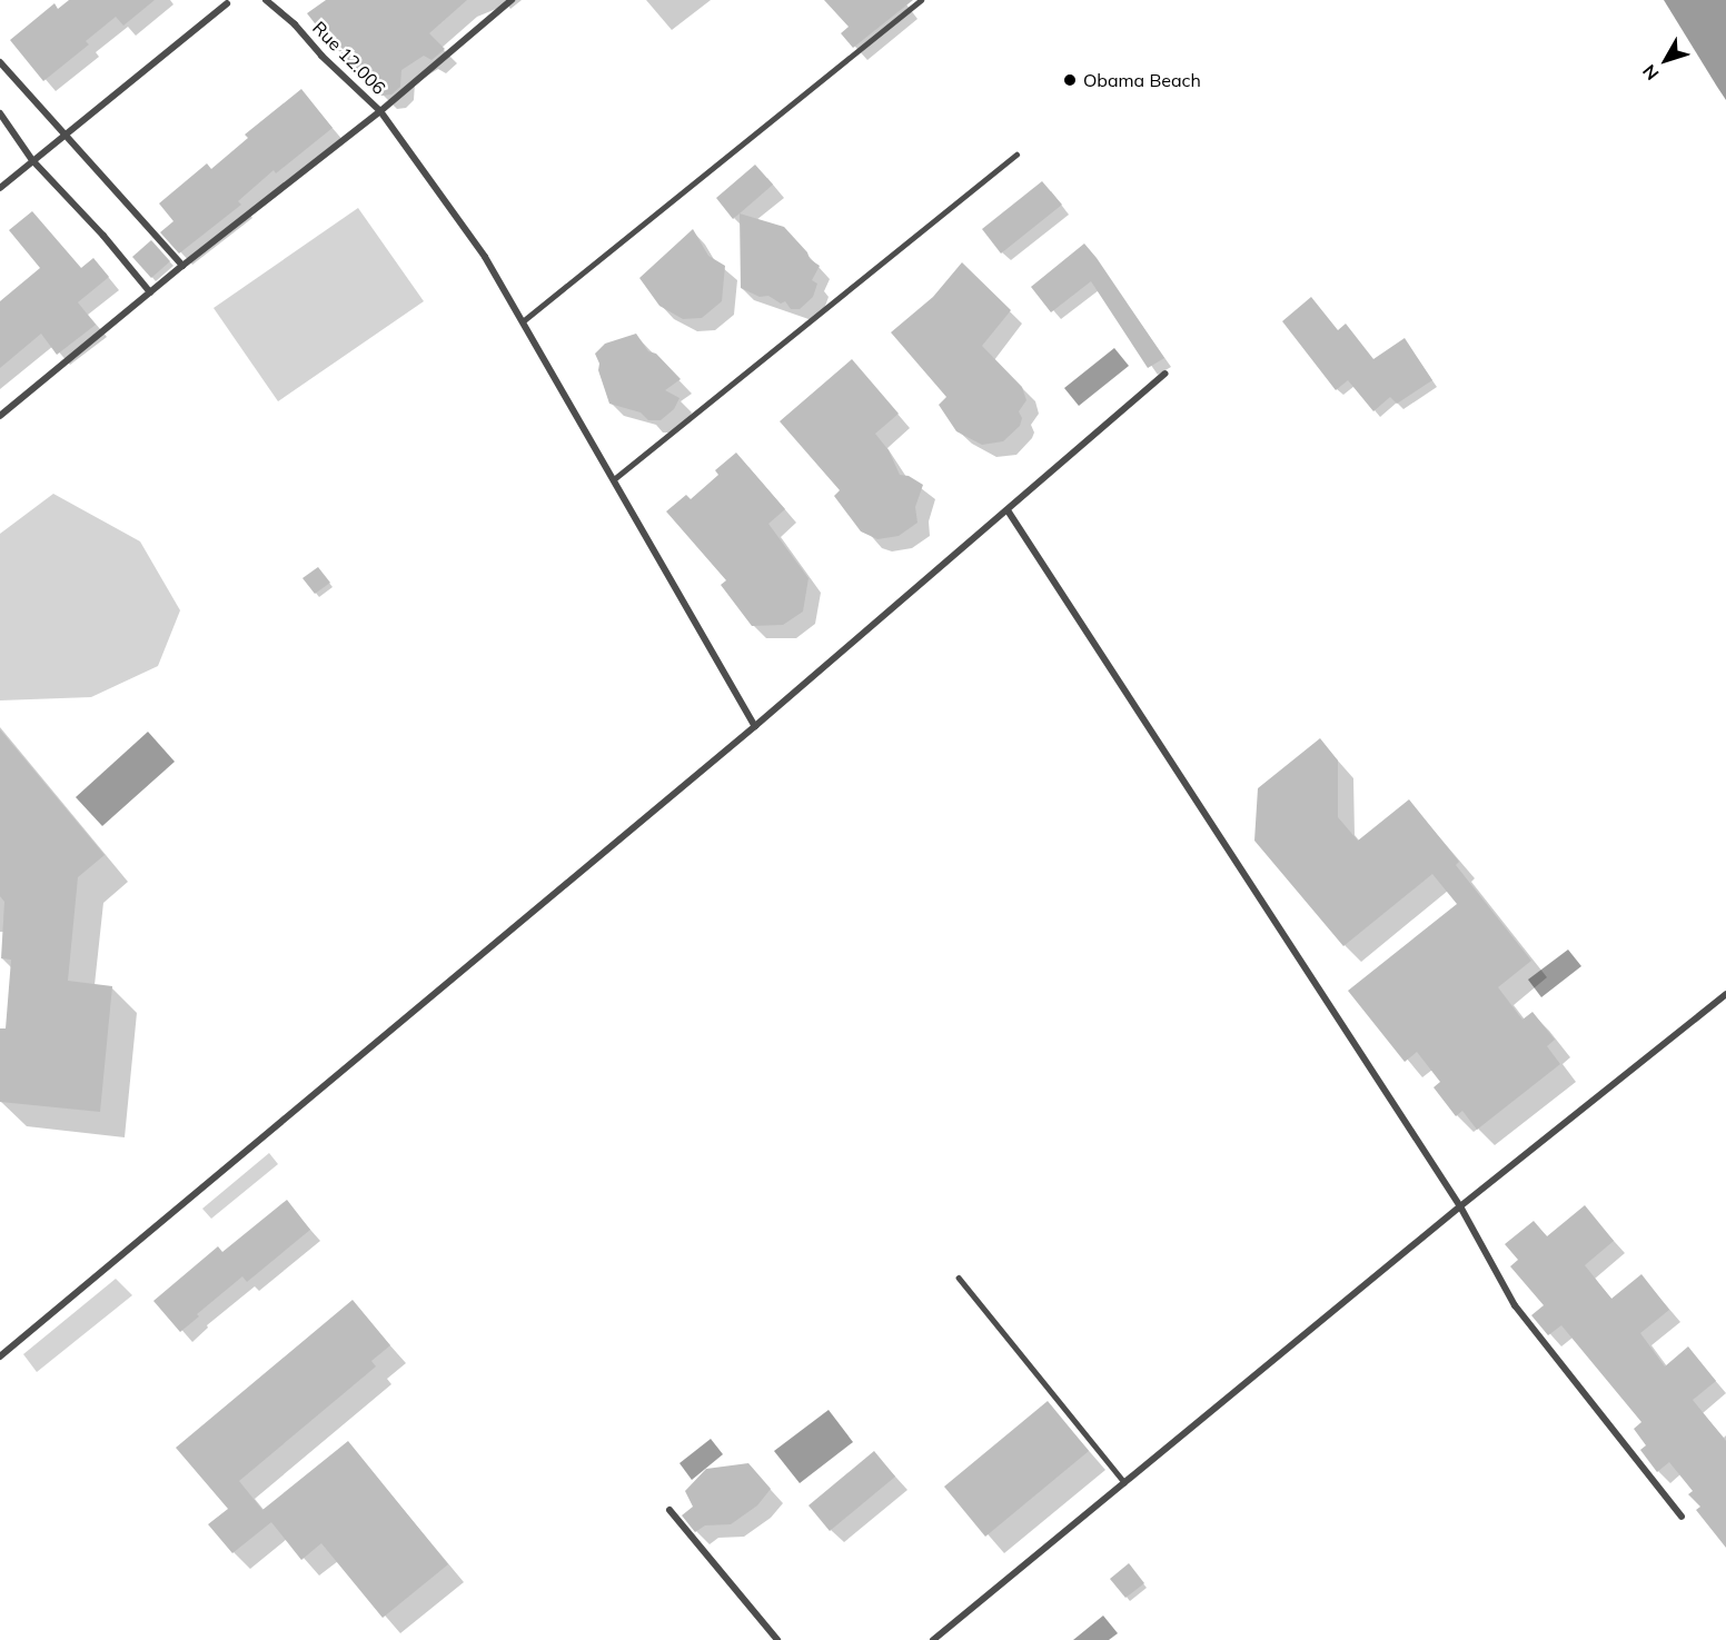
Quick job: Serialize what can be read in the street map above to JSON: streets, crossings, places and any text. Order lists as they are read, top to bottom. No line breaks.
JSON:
{"streets":{"street":["Rue 12.006"]},"places":["Obama Beach"],"north":"bottom left"}
